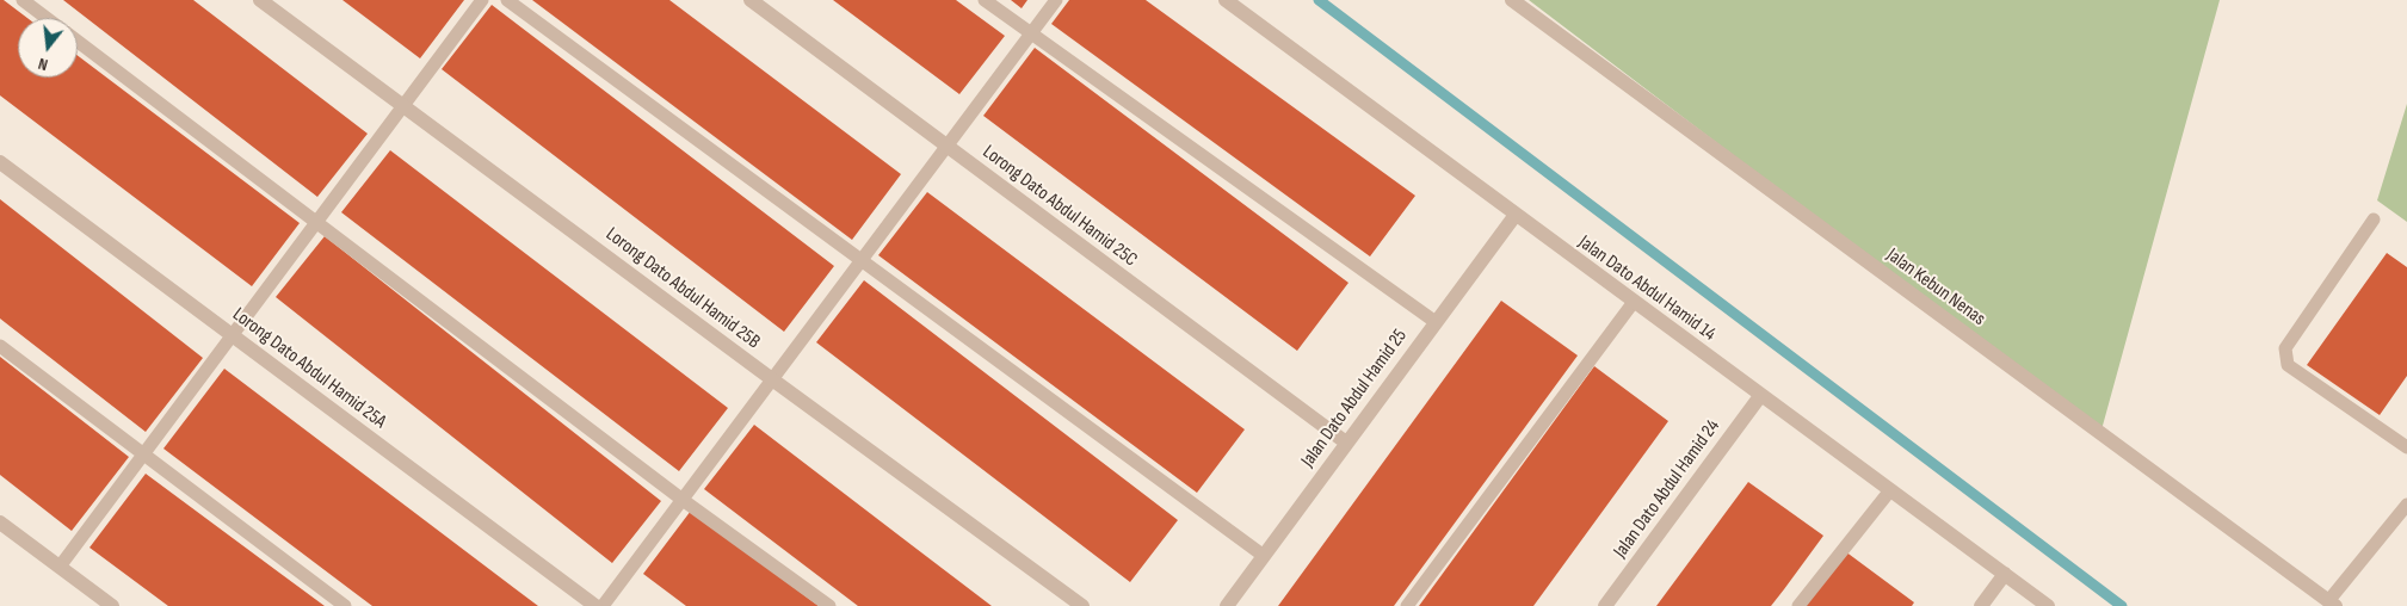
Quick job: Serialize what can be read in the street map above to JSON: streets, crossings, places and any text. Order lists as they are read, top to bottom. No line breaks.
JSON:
{"streets":{"street":["Lorong Dato Abdul Hamid 25C","Jalan Kebun Nenas","Lorong Dato Abdul Hamid 25B","Jalan Dato Abdul Hamid 14","Lorong Dato Abdul Hamid 25A","Jalan Dato Abdul Hamid 25","Jalan Dato Abdul Hamid 24"]},"crossings":[["Lorong Dato Abdul Hamid 25C","Jalan Dato Abdul Hamid 25"],["Jalan Dato Abdul Hamid 14","Jalan Dato Abdul Hamid 25"],["Jalan Dato Abdul Hamid 14","Jalan Dato Abdul Hamid 24"]],"north":"bottom"}
